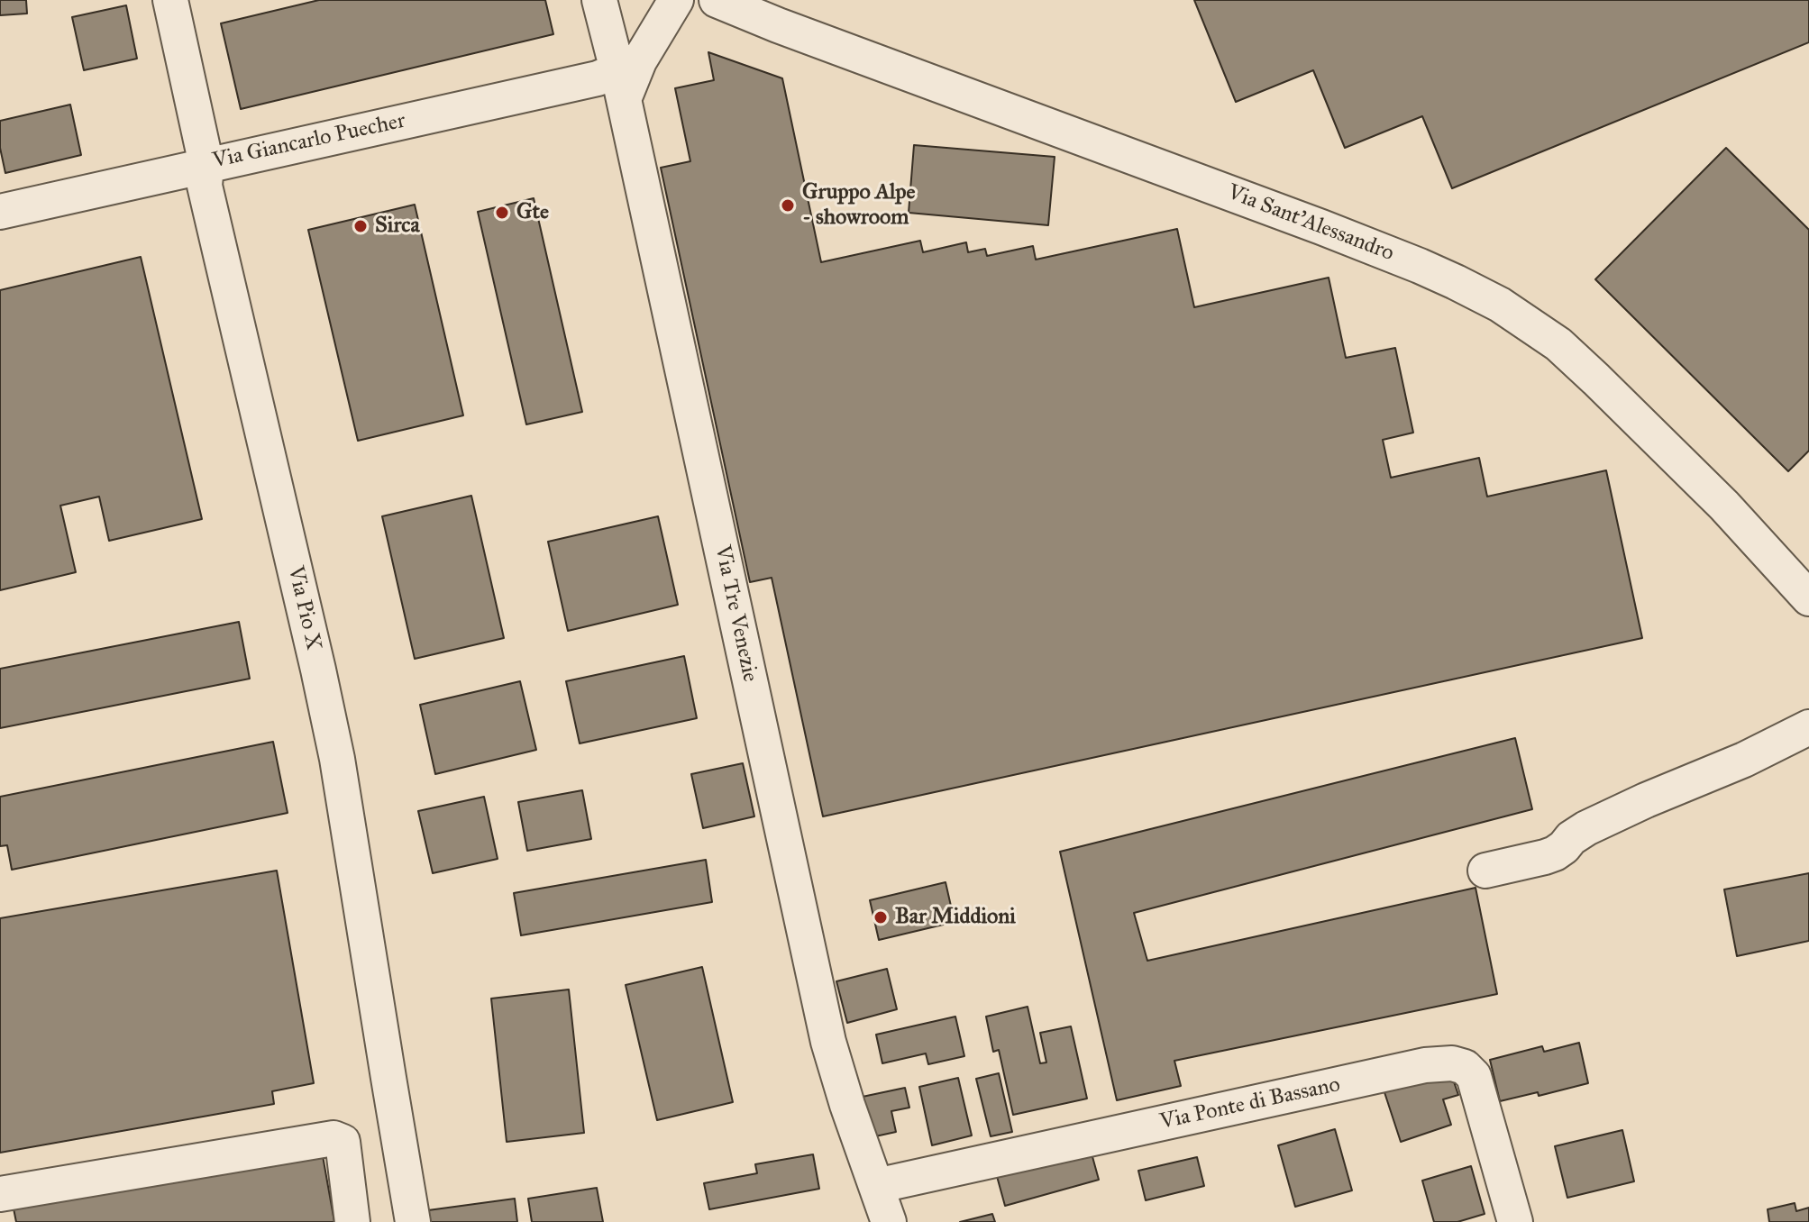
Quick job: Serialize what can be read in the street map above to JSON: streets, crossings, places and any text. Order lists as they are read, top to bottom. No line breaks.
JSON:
{"streets":{"street":["Via Giancarlo Puecher","Via Sant'Alessandro","Via Pio X","Via Tre Venezie","Via Ponte di Bassano"]},"crossings":[["Via Giancarlo Puecher","Via Pio X"],["Via Giancarlo Puecher","Via Tre Venezie"],["Via Tre Venezie","Via Ponte di Bassano"]],"places":["Gruppo Alpe - showroom","Gte","Sirca","Bar Middioni"]}
